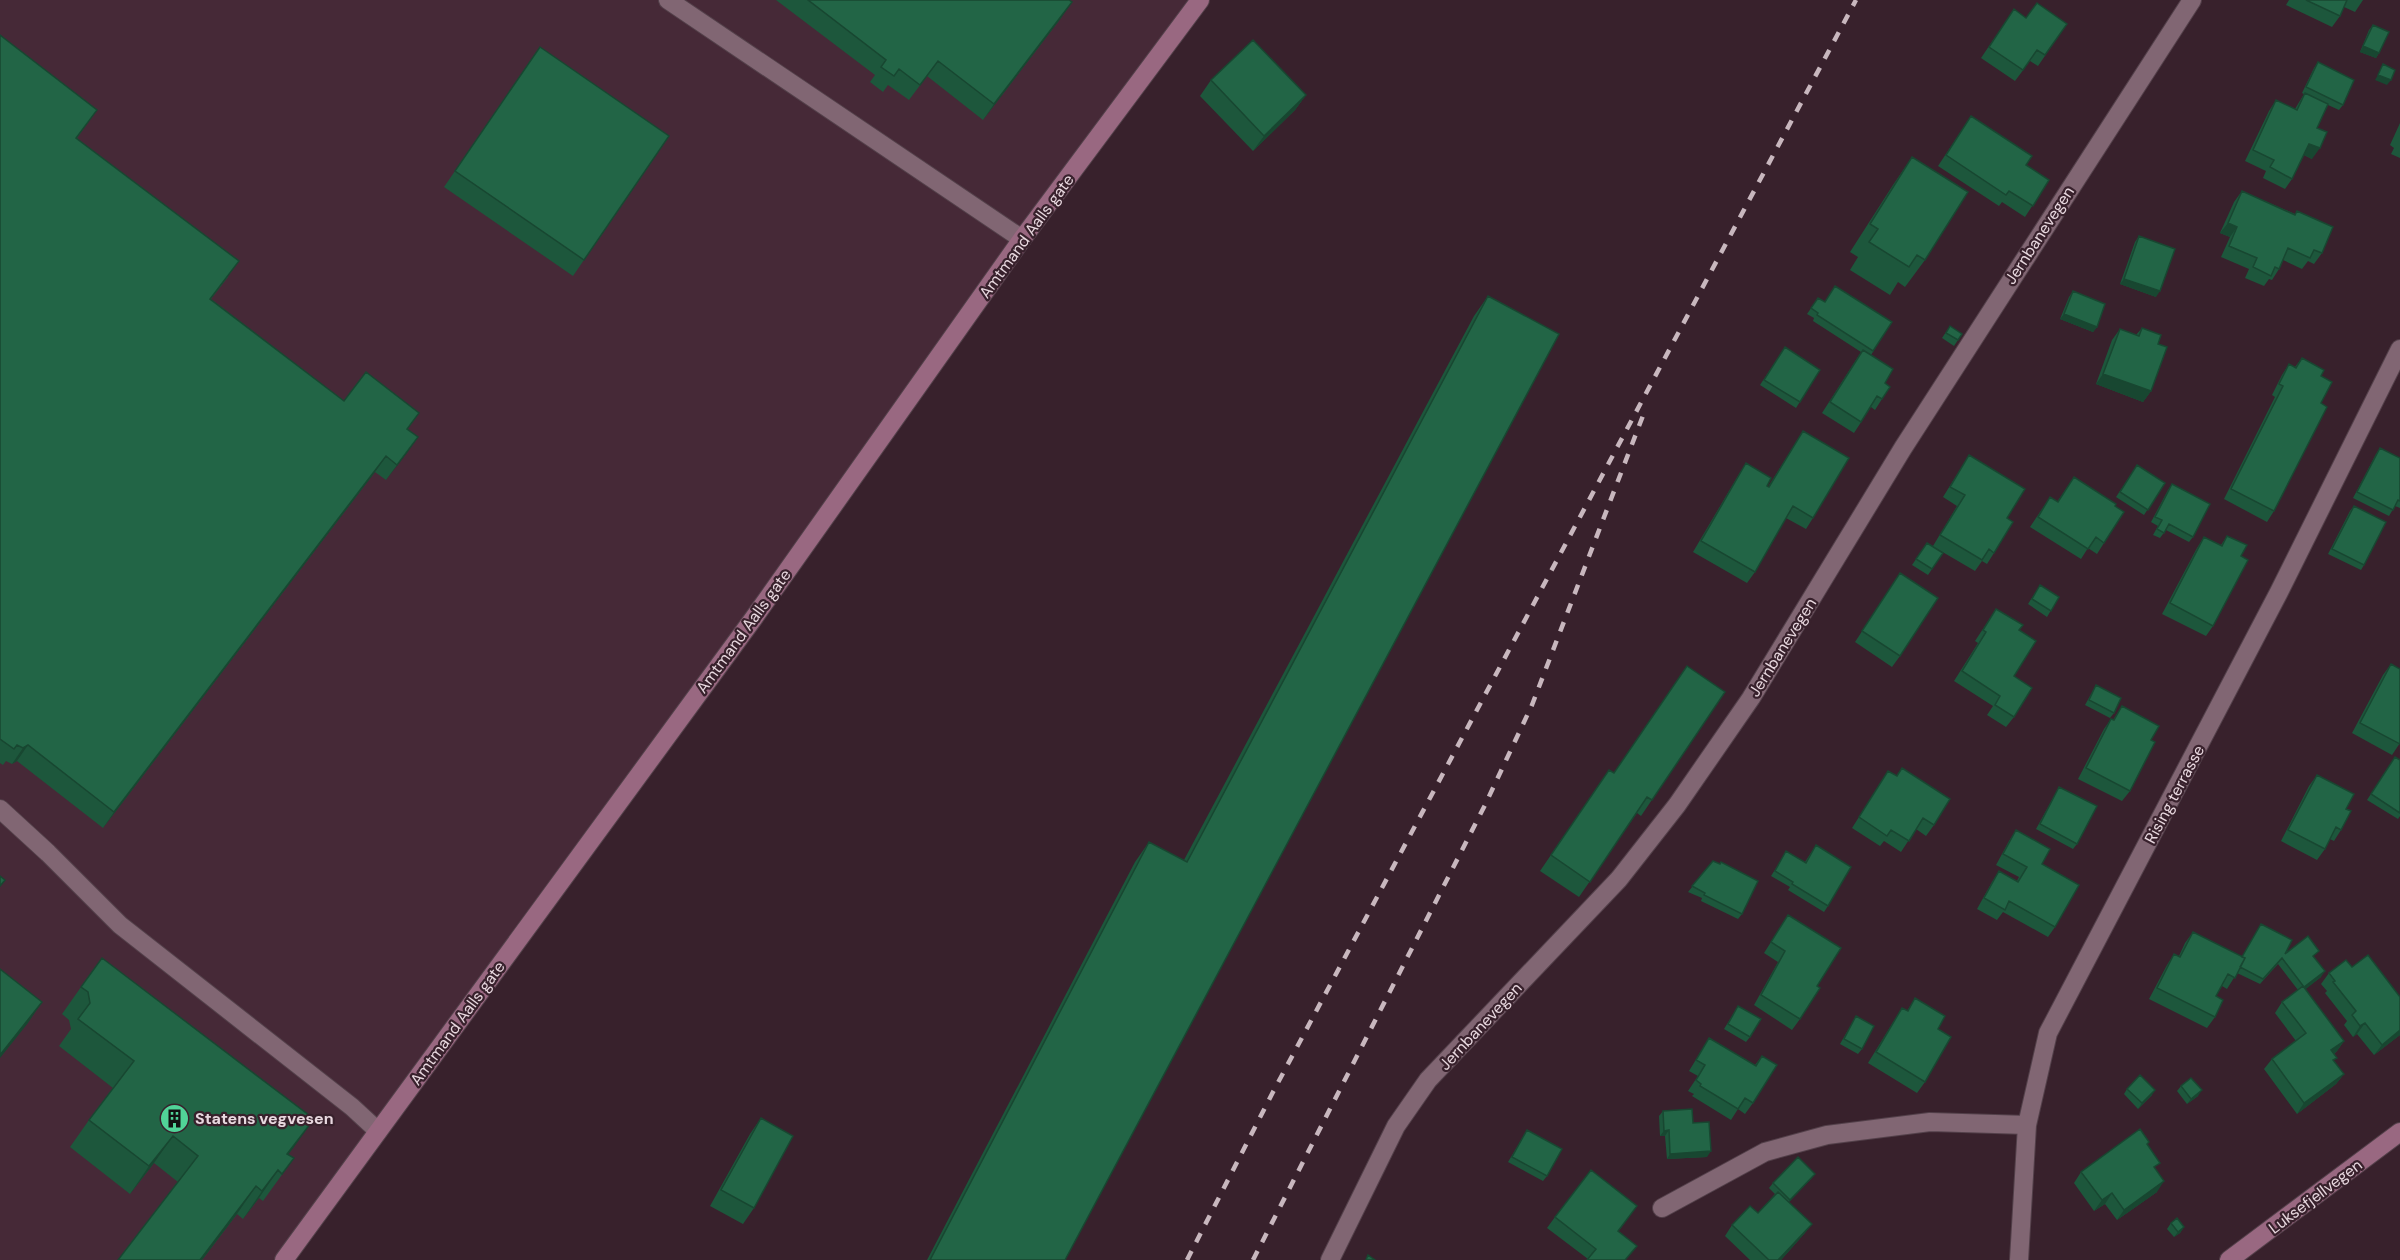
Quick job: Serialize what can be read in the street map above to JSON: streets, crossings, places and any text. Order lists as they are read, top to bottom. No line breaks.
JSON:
{"streets":{"main road":["Amtmand Aalls gate","Luksefjellvegen"],"street":["Jernbanevegen","Rising terrasse"]},"places":{"building":["Statens vegvesen"]}}
